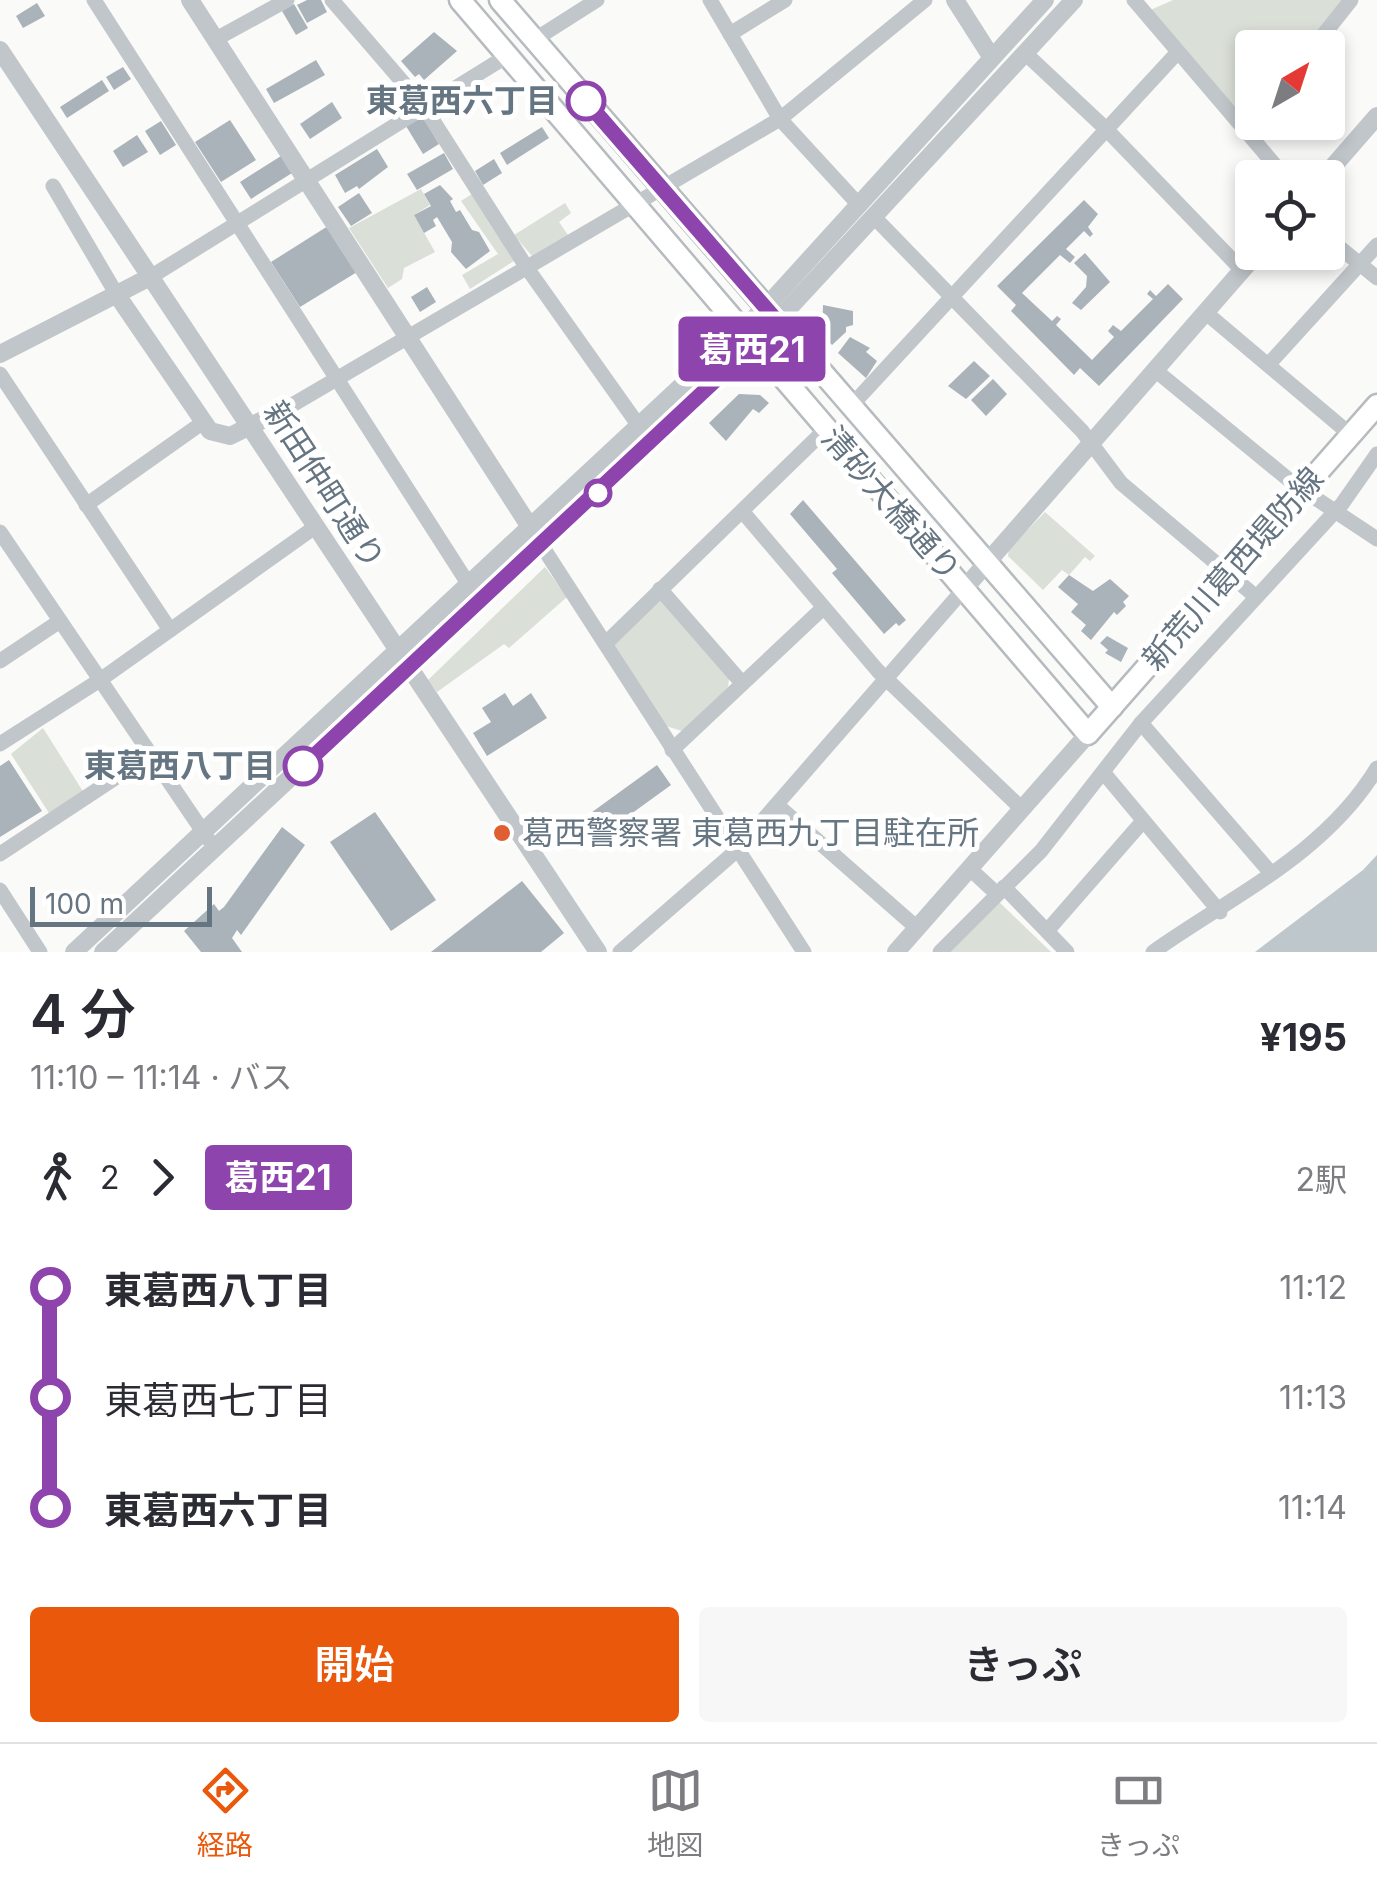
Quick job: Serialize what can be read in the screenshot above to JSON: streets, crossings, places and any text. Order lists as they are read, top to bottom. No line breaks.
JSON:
{"streets":{"main road":["清砂大橋通り","新荒川葛西堤防線"],"street":["新田仲町通り"]},"crossings":[["清砂大橋通り","新荒川葛西堤防線"]],"places":["東葛西六丁目","東葛西八丁目","葛西警察署 東葛西九丁目駐在所"],"lines":["bus line 葛西21"],"scale_bar":"100 m","north":"top right","page":{"on_map":"葛西21","scale":"100 m","heading":["4 分","11:10 – 11:14 · バス","¥195"],"legs":["2","葛西21","2駅"],"list":[{"name":"東葛西八丁目","value":"11:12"},{"name":"東葛西七丁目","value":"11:13"},{"name":"東葛西六丁目","value":"11:14"}],"buttons":["開始","きっぷ"],"tabs":["経路","地図","きっぷ"]}}
